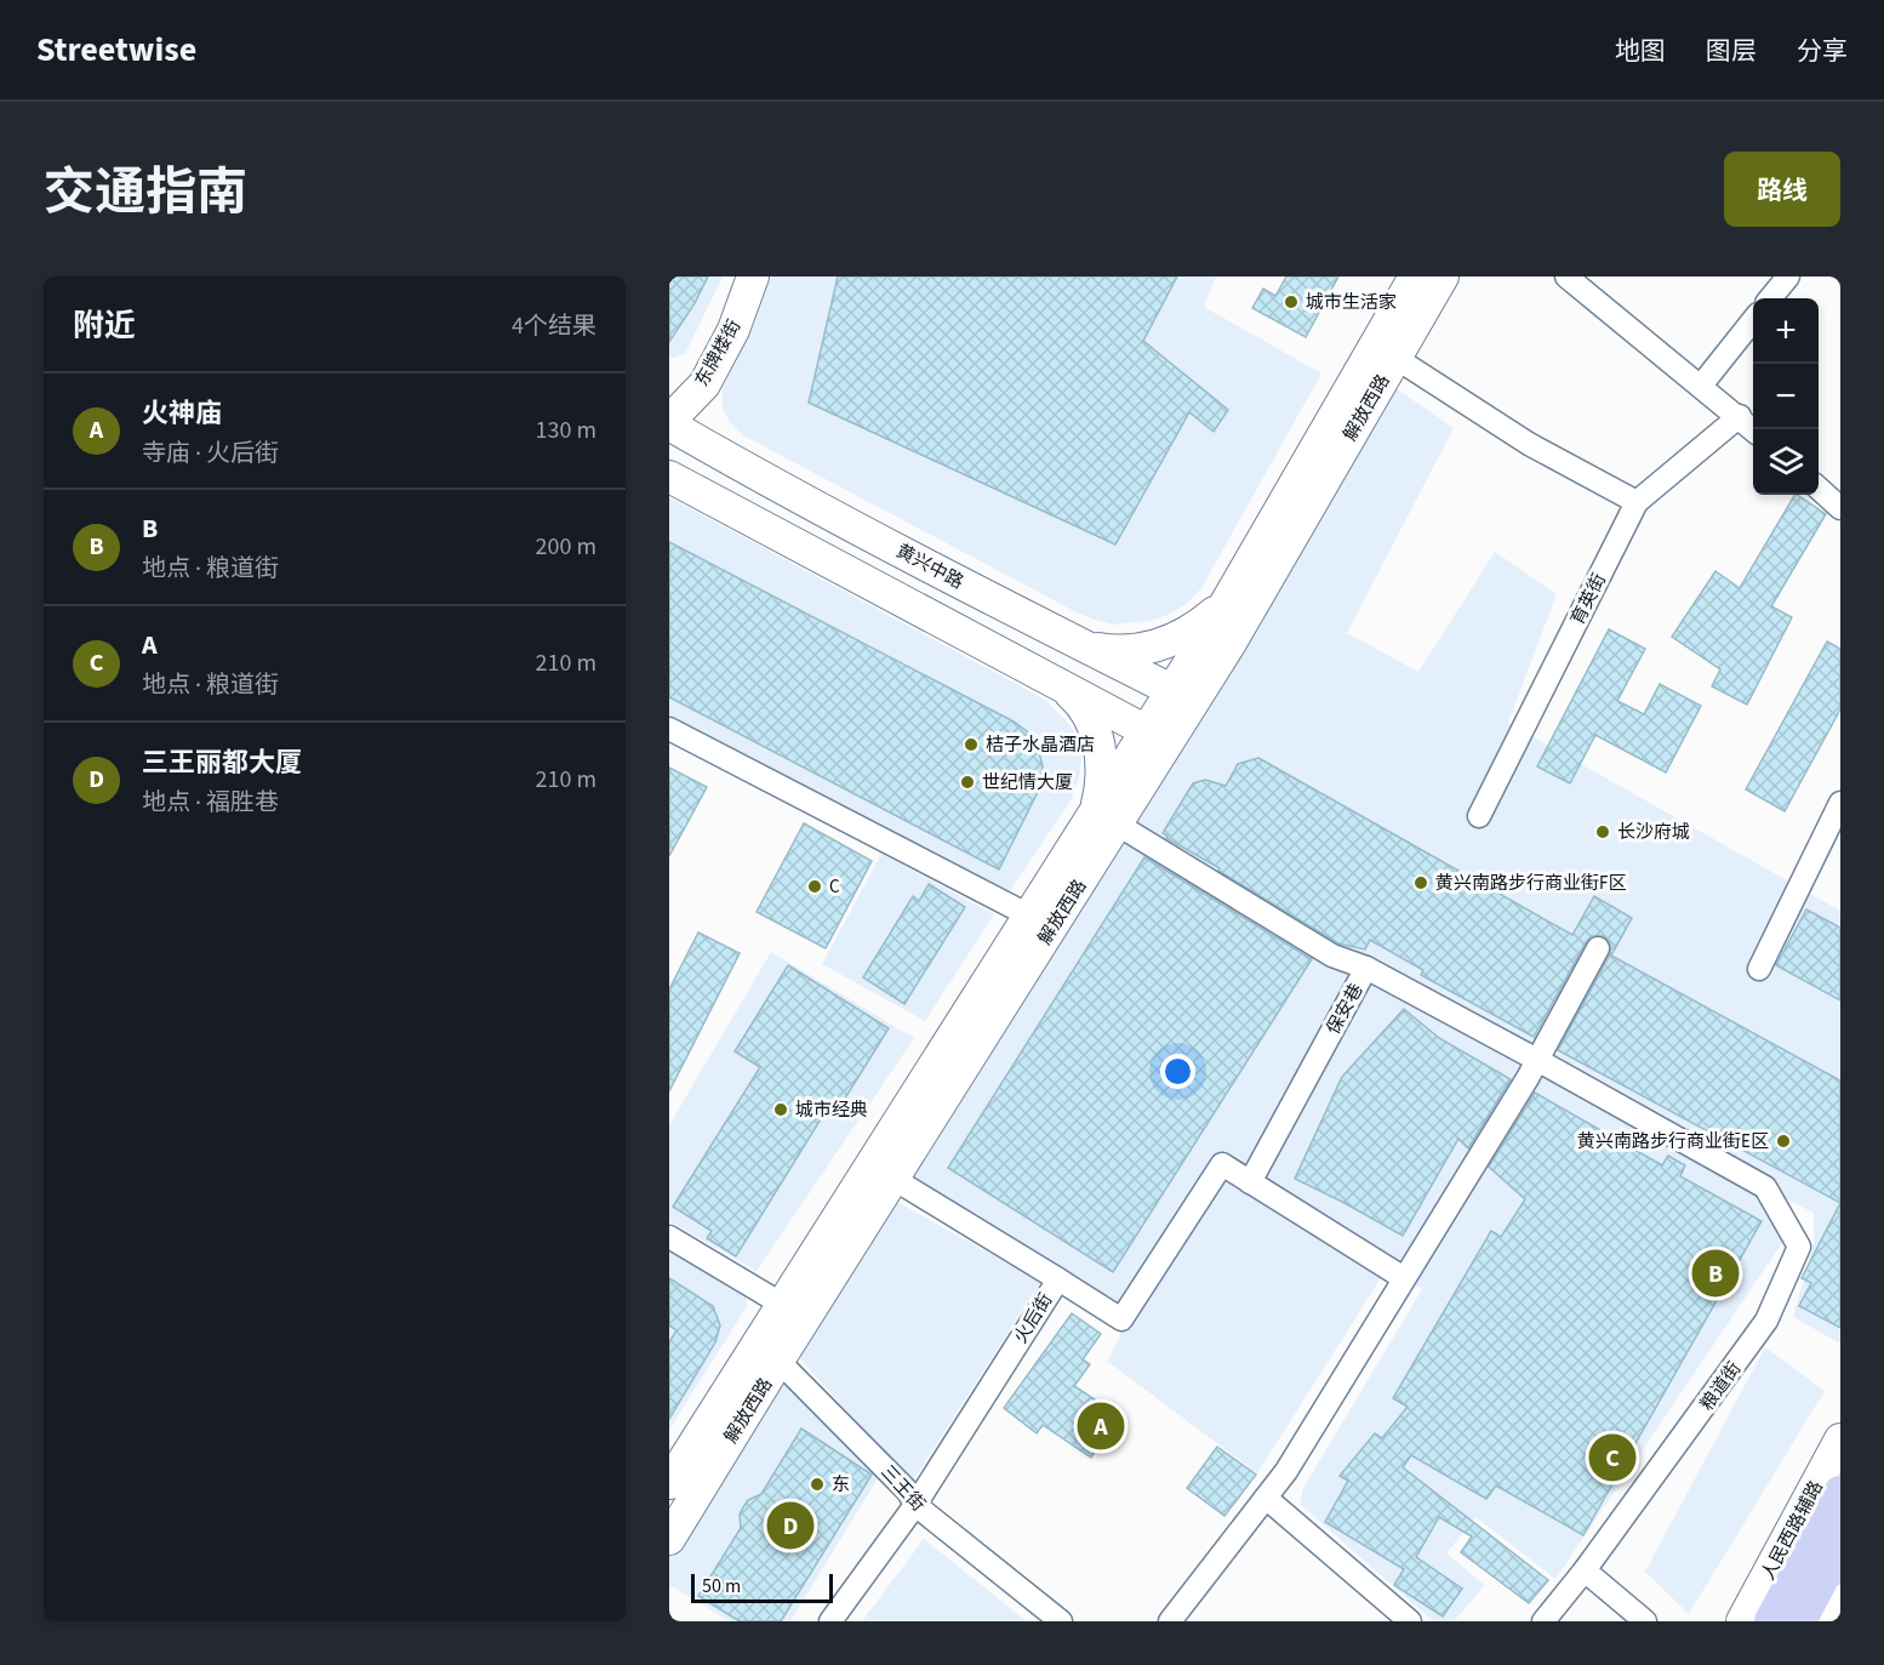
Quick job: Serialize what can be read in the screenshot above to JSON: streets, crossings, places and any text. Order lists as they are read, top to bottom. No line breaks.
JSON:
{"streets":{"main road":["东牌楼街","解放西路","黄兴中路","人民西路辅路"],"street":["育英街","保安巷","火后街","粮道街","三王街"]},"crossings":[["东牌楼街","黄兴中路"],["解放西路","黄兴中路"],["解放西路","三王街"],["保安巷","火后街"],["保安巷","粮道街"],["火后街","三王街"]],"places":["城市生活家","桔子水晶酒店","世纪情大厦","长沙府城","黄兴南路步行商业街F区","C","城市经典","黄兴南路步行商业街E区","东"],"scale_bar":"50 m","page":{"header":"Streetwise","nav":["地图","图层","分享"],"title":"交通指南","buttons":"路线","heading":["附近","4个结果"],"map_buttons":["+","−"],"list":[{"mark":"A","name":"火神庙","note":"寺庙 · 火后街","value":"130 m"},{"mark":"B","name":"B","note":"地点 · 粮道街","value":"200 m"},{"mark":"C","name":"A","note":"地点 · 粮道街","value":"210 m"},{"mark":"D","name":"三王丽都大厦","note":"地点 · 福胜巷","value":"210 m"}],"pins":["B","A","C","D"],"scale":"50 m"}}
